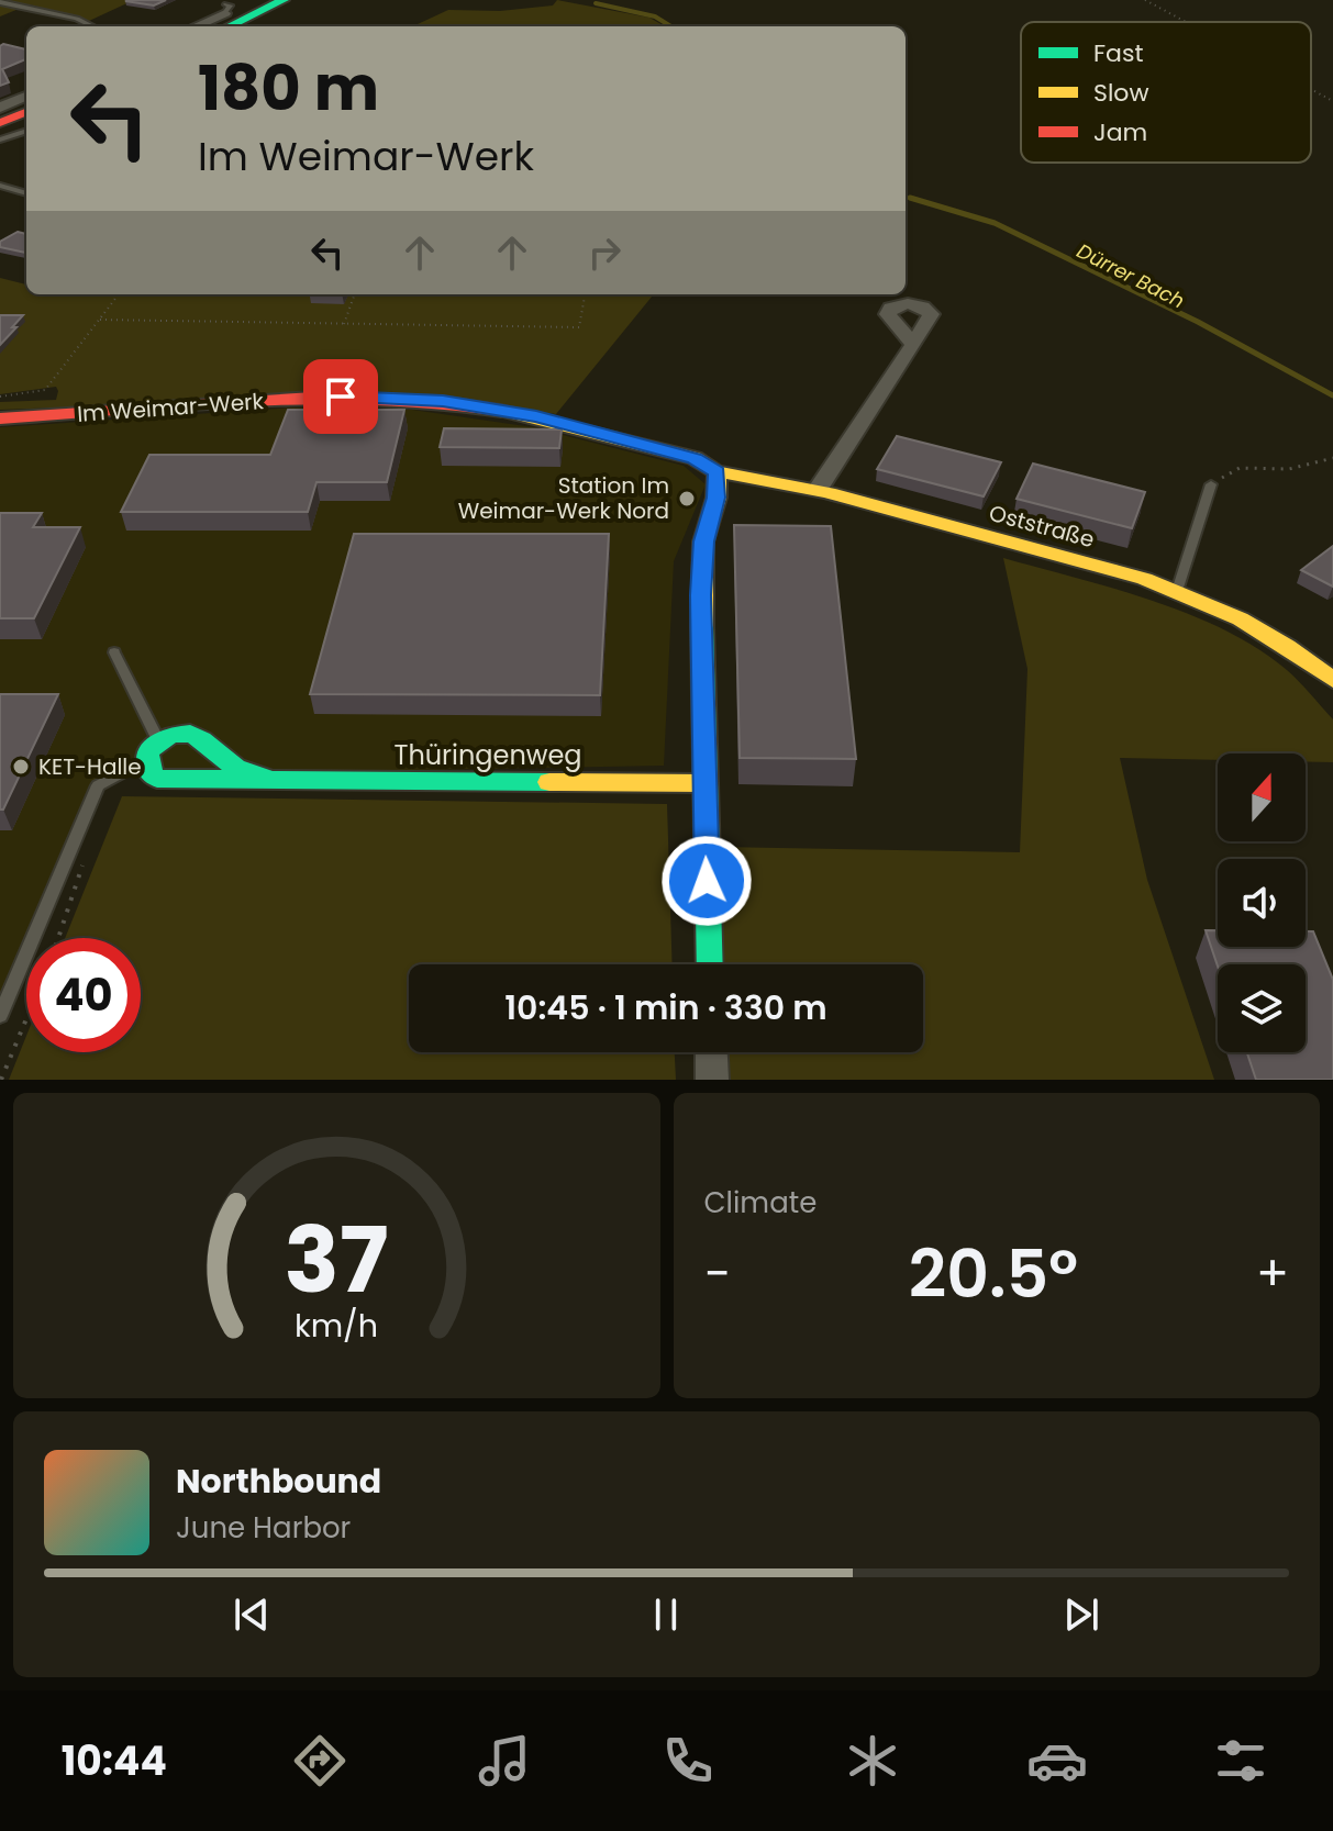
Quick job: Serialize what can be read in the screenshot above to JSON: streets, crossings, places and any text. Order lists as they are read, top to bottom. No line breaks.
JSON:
{"streets":{"street":["Im Weimar-Werk","Oststraße","Thüringenweg"]},"crossings":[["Im Weimar-Werk","Oststraße"]],"water":["Dürrer Bach"],"places":["Station Im Weimar-Werk Nord","KET-Halle"],"legend":["Fast","Slow","Jam"],"north":"top","page":{"turn":["180 m","Im Weimar-Werk"],"limit":"40","trip":"10:45 · 1 min · 330 m","tile":"Climate","heat":["−","20.5°","+"],"song":["Northbound","June Harbor"],"tabs":"10:44","gauge":["37","km/h"]}}
